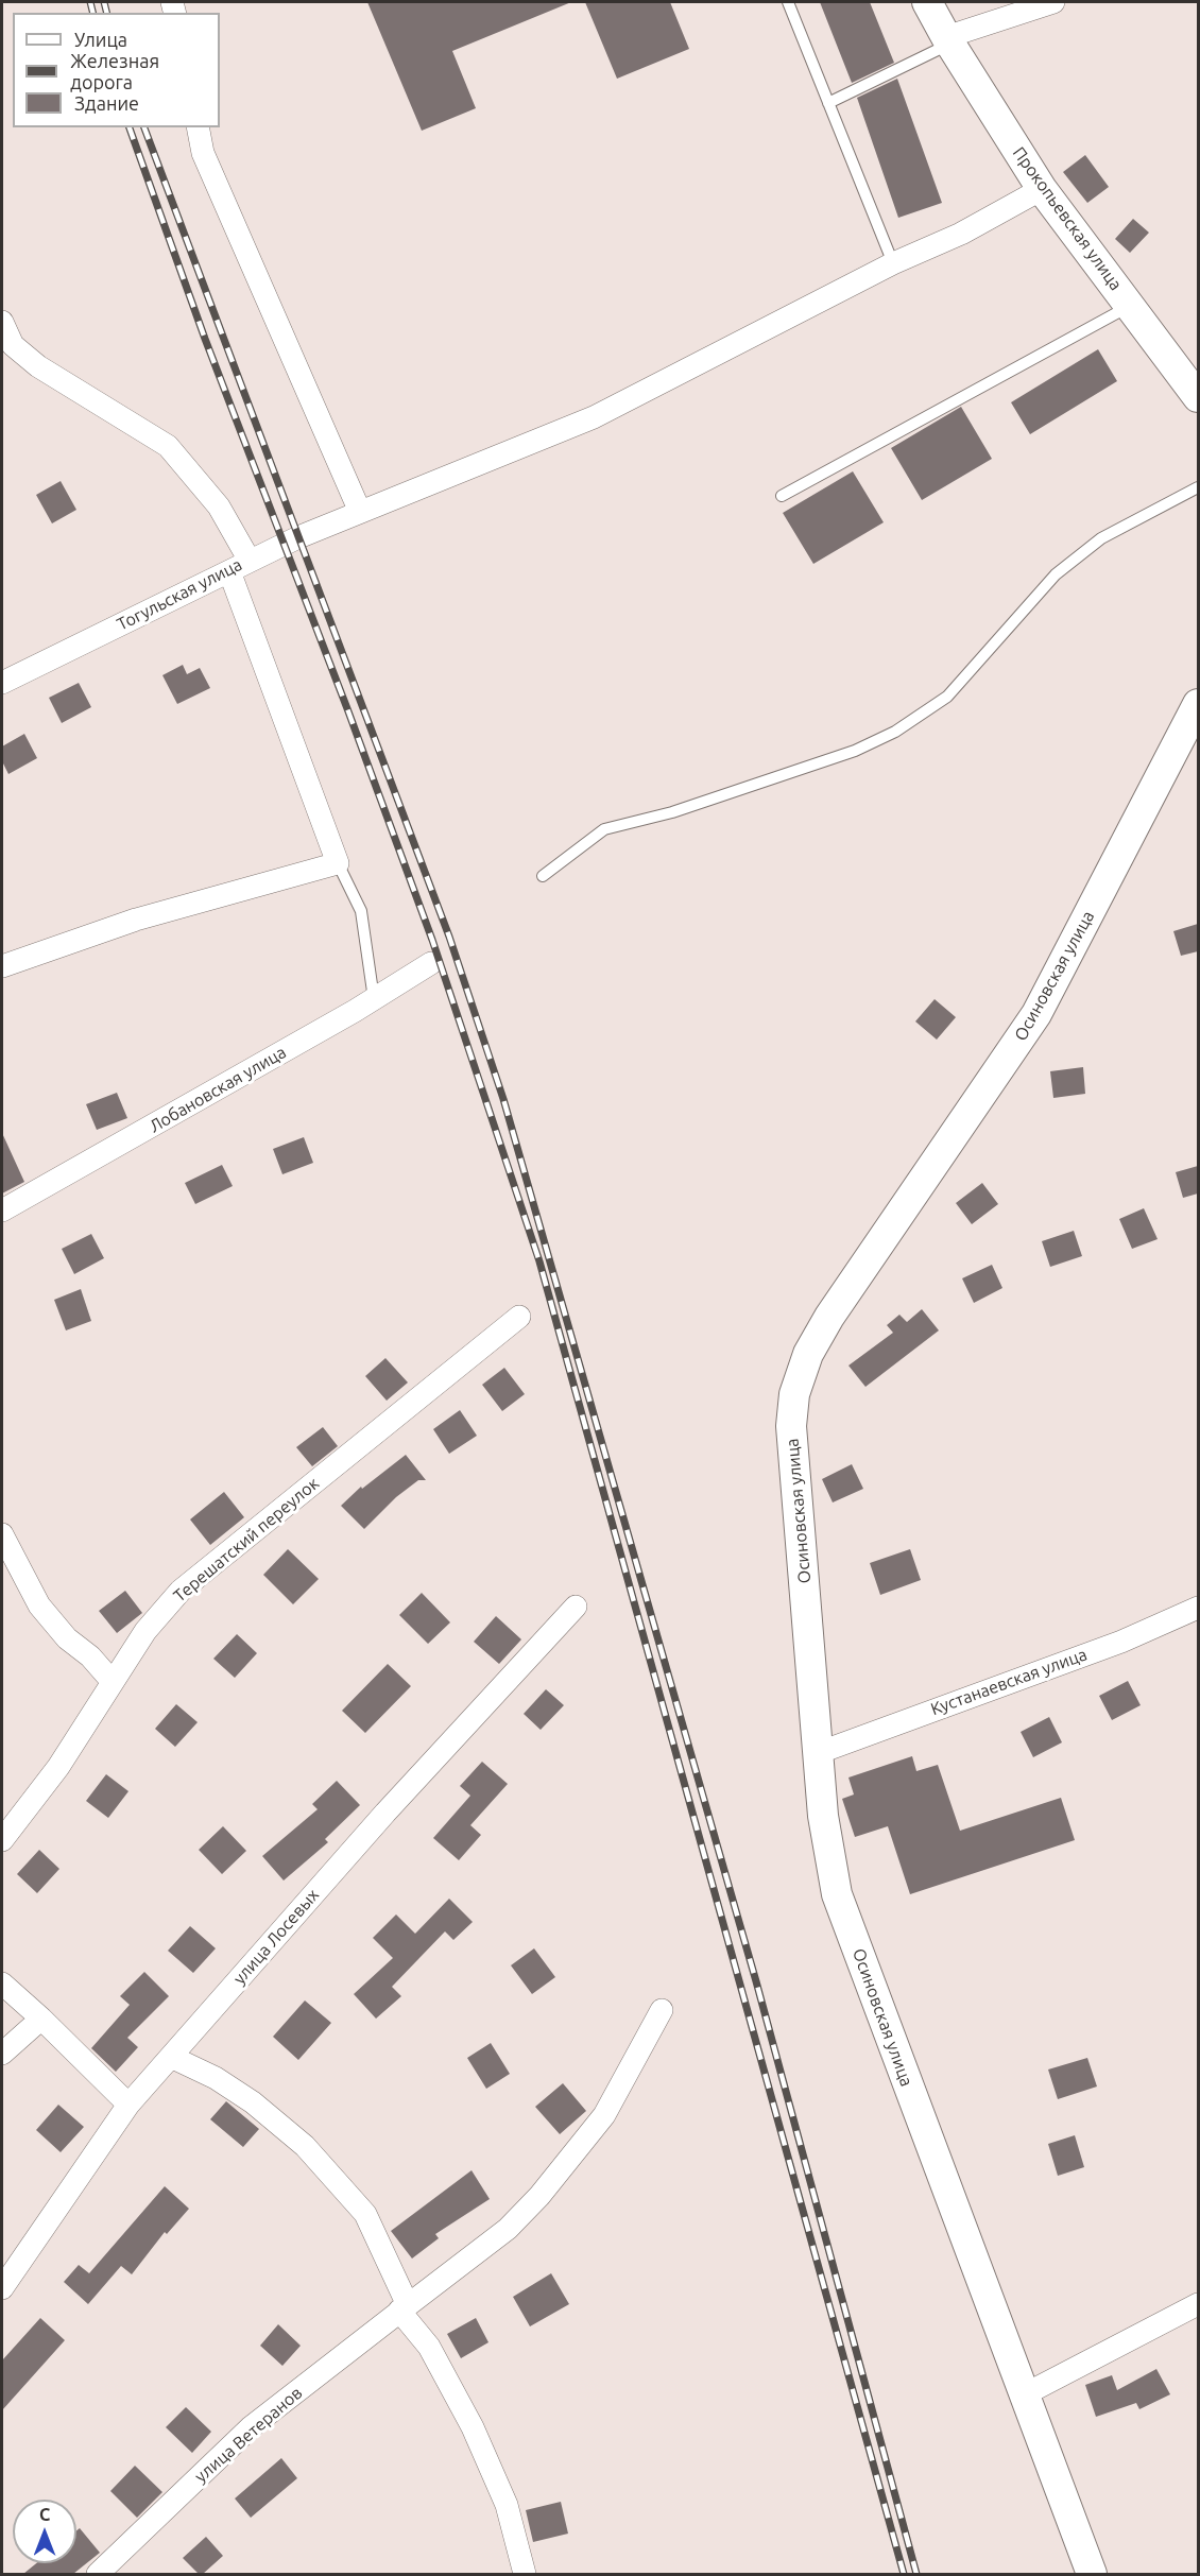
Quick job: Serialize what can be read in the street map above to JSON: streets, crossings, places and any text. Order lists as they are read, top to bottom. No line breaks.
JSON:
{"streets":{"main road":["Прокопьевская улица","Осиновская улица"],"street":["Тогульская улица","Лобановская улица","Терешатский переулок","Кустанаевская улица","улица Лосевых","улица Ветеранов"]},"crossings":[["Прокопьевская улица","Тогульская улица"],["Осиновская улица","Кустанаевская улица"]],"legend":["Улица","Железная дорога","Здание"],"north":"top"}
